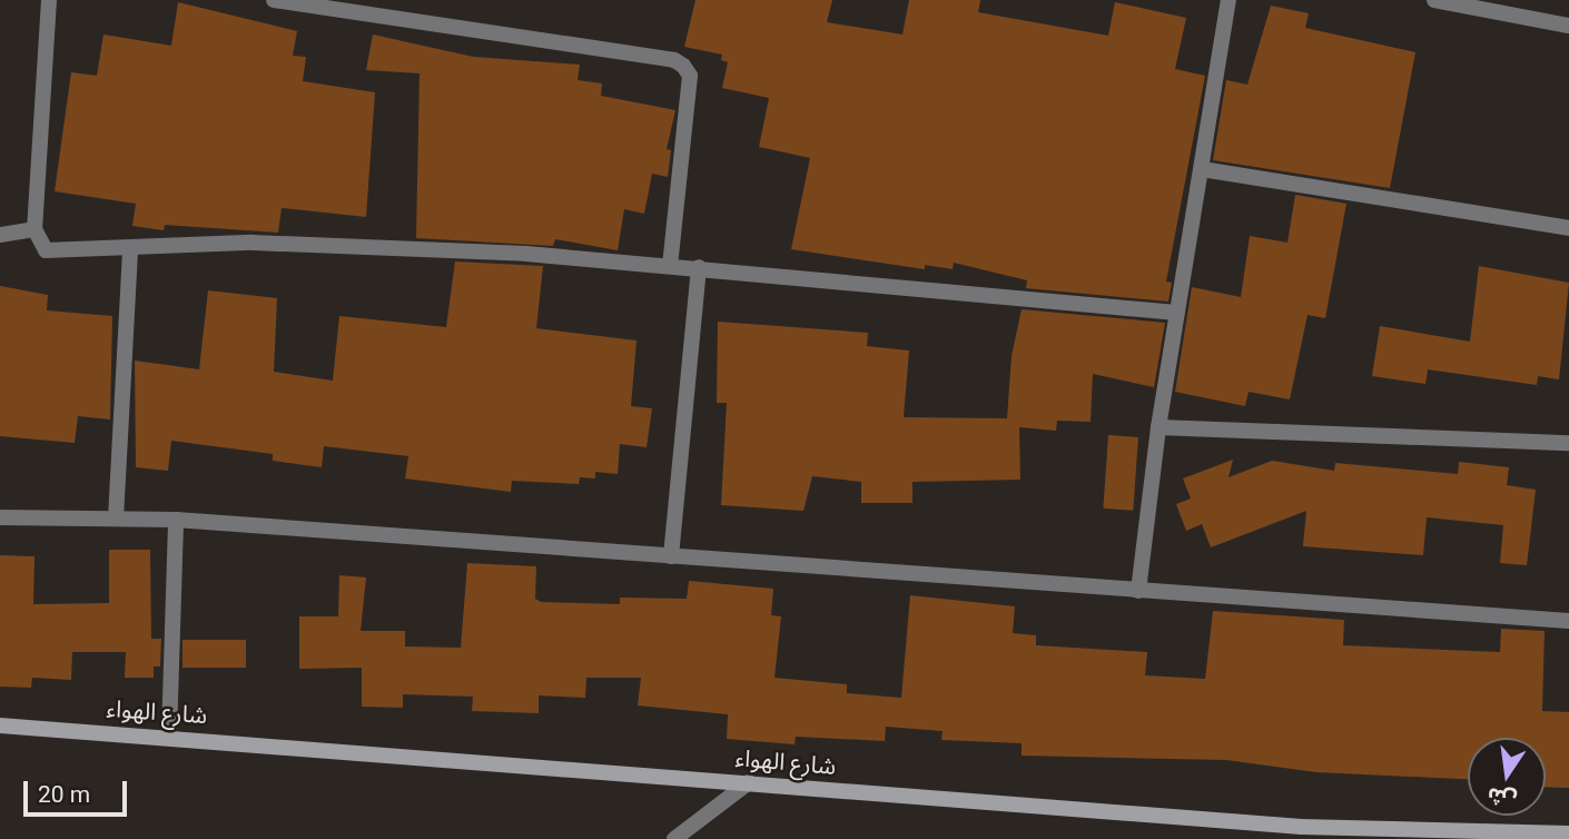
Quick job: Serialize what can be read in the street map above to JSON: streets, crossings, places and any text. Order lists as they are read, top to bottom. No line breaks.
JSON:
{"streets":{"street":["شارع الهواء"]},"scale_bar":"20 m","north":"bottom"}
